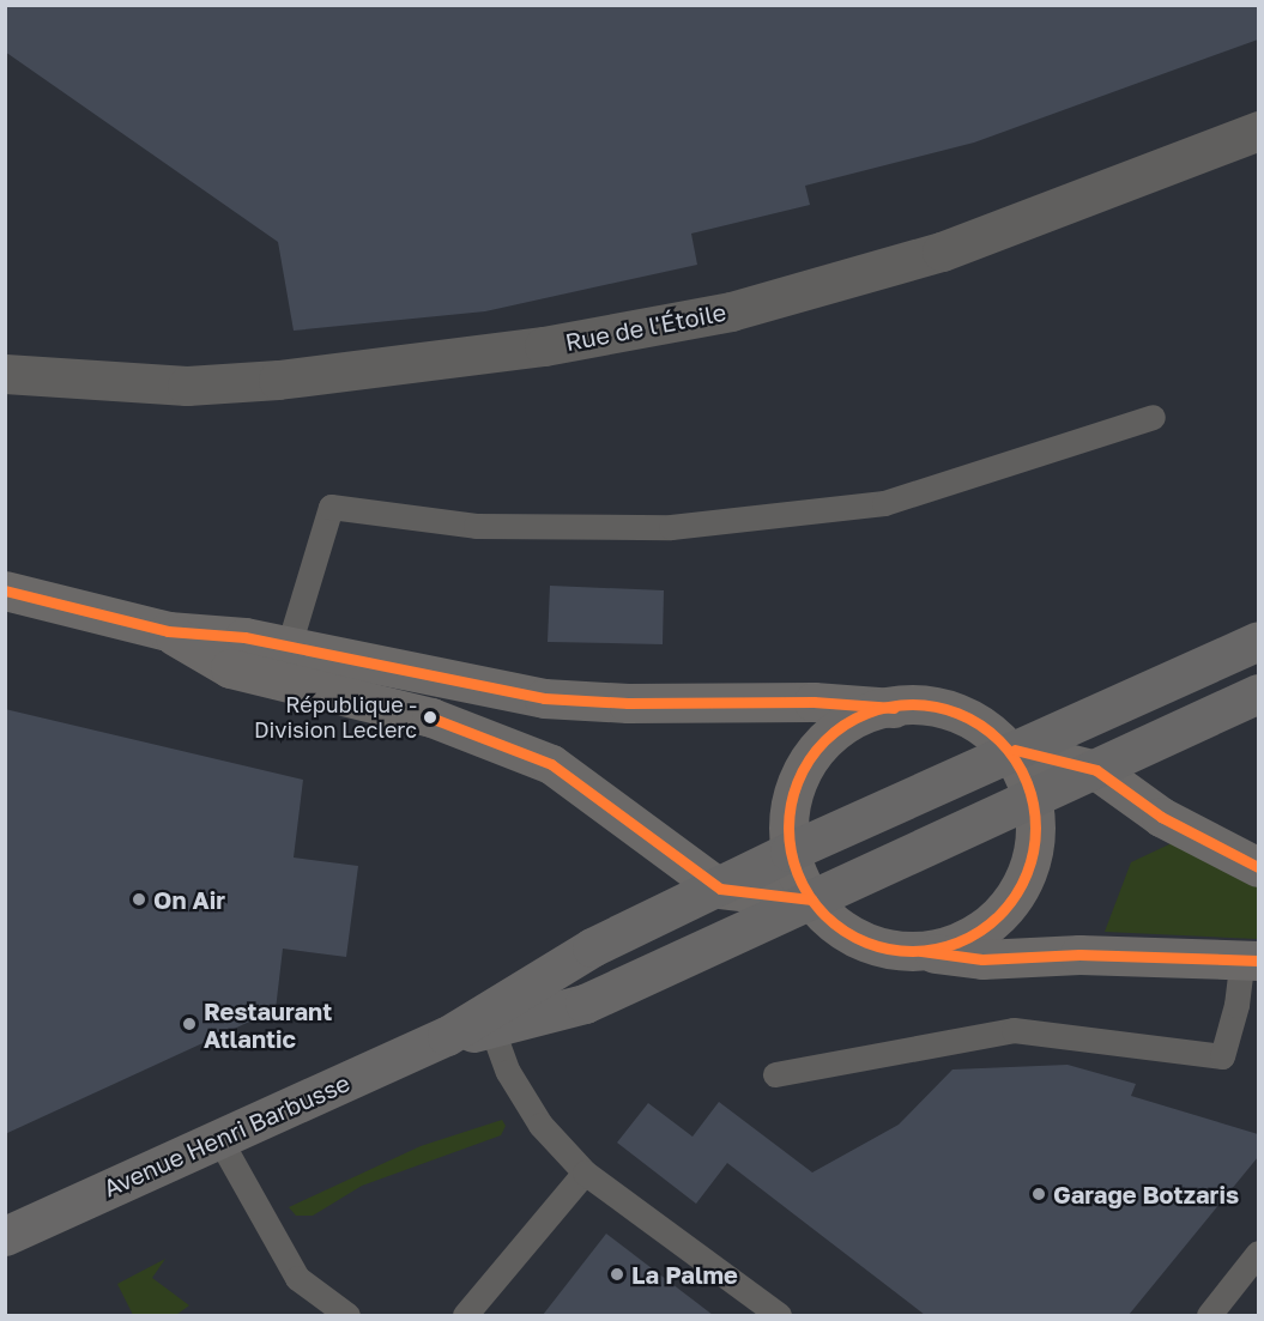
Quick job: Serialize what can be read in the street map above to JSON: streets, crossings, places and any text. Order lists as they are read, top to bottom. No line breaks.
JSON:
{"streets":{"main road":["Avenue Henri Barbusse"],"street":["Rue de l'Étoile"]},"places":["République - Division Leclerc","On Air","Restaurant Atlantic","Garage Botzaris","La Palme"]}
